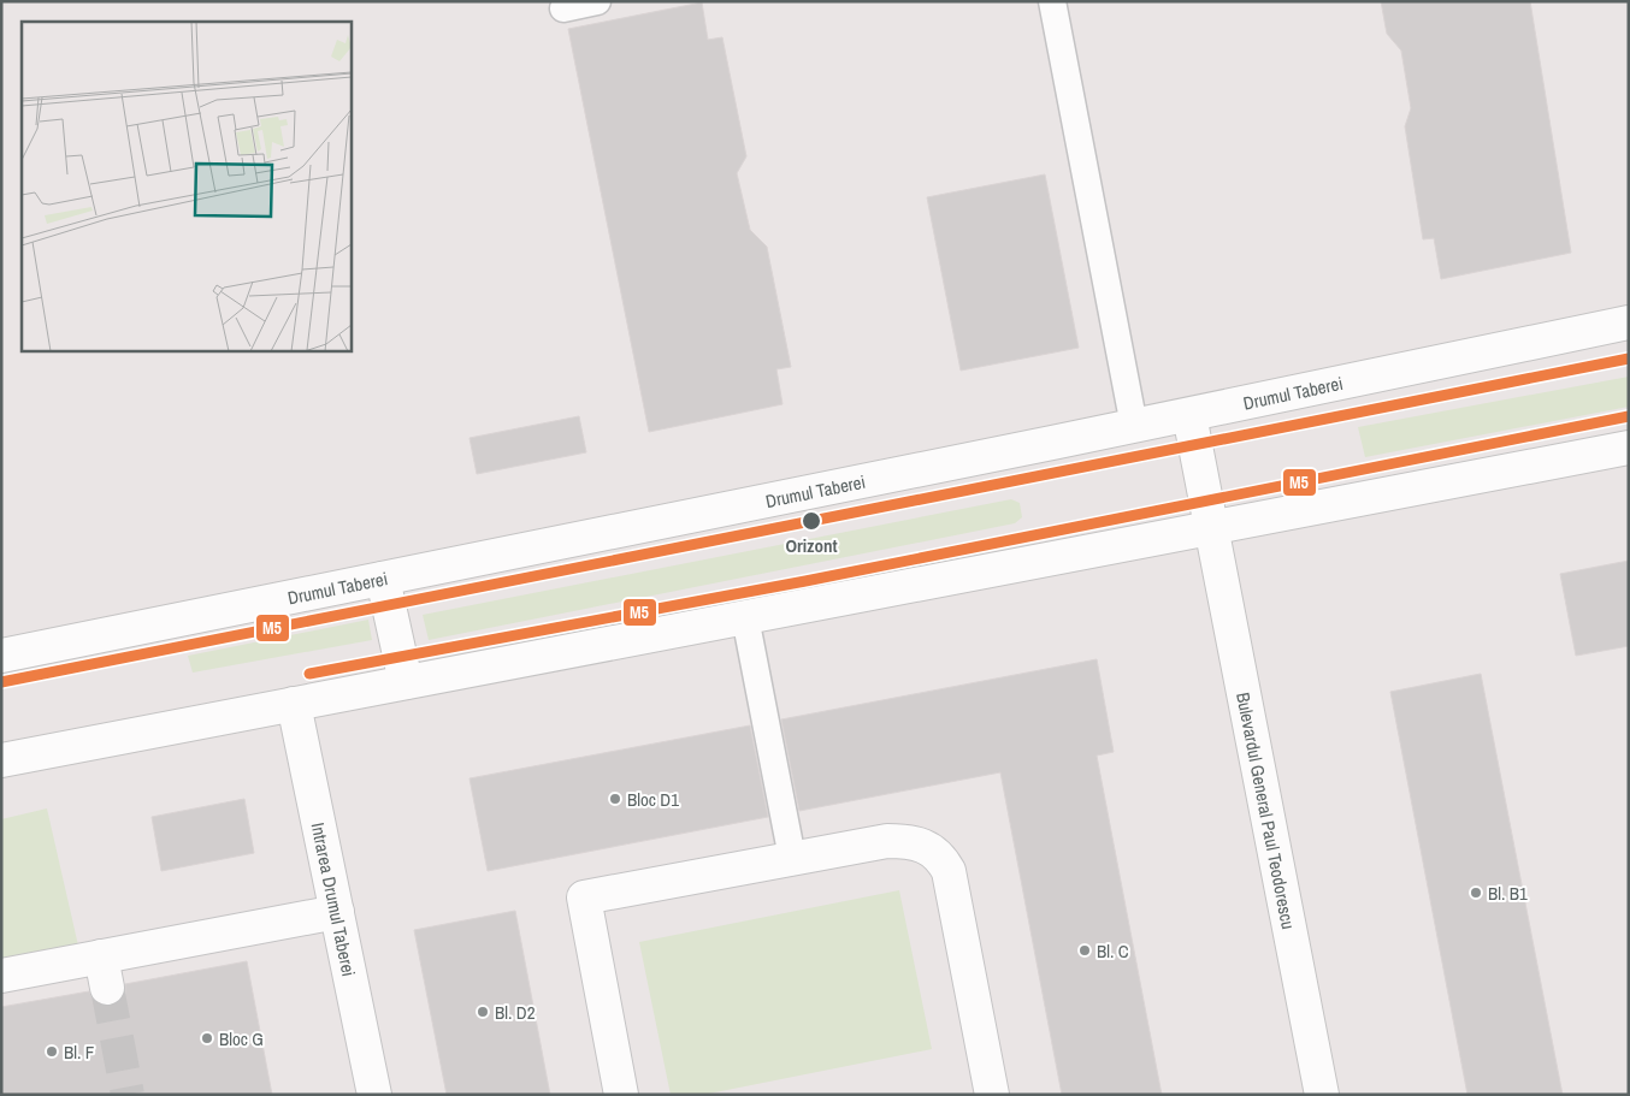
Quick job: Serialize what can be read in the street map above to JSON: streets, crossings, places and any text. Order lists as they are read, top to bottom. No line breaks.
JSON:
{"streets":{"main road":["Drumul Taberei","Bulevardul General Paul Teodorescu","Intrarea Drumul Taberei"]},"crossings":[["Drumul Taberei","Bulevardul General Paul Teodorescu"]],"places":["Orizont","Bloc D1","Bl. B1","Bl. C","Bl. D2","Bloc G","Bl. F"],"lines":["transit line M5"]}
